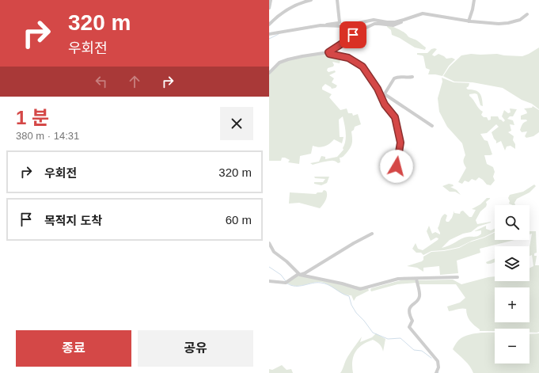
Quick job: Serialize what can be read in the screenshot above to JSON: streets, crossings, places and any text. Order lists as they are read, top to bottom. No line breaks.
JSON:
{"page":{"turn":["320 m","우회전"],"heading":["1 분","380 m · 14:31"],"list":[{"name":"우회전","value":"320 m"},{"name":"목적지 도착","value":"60 m"}],"map_buttons":["+","−"],"buttons":["종료","공유"]}}
